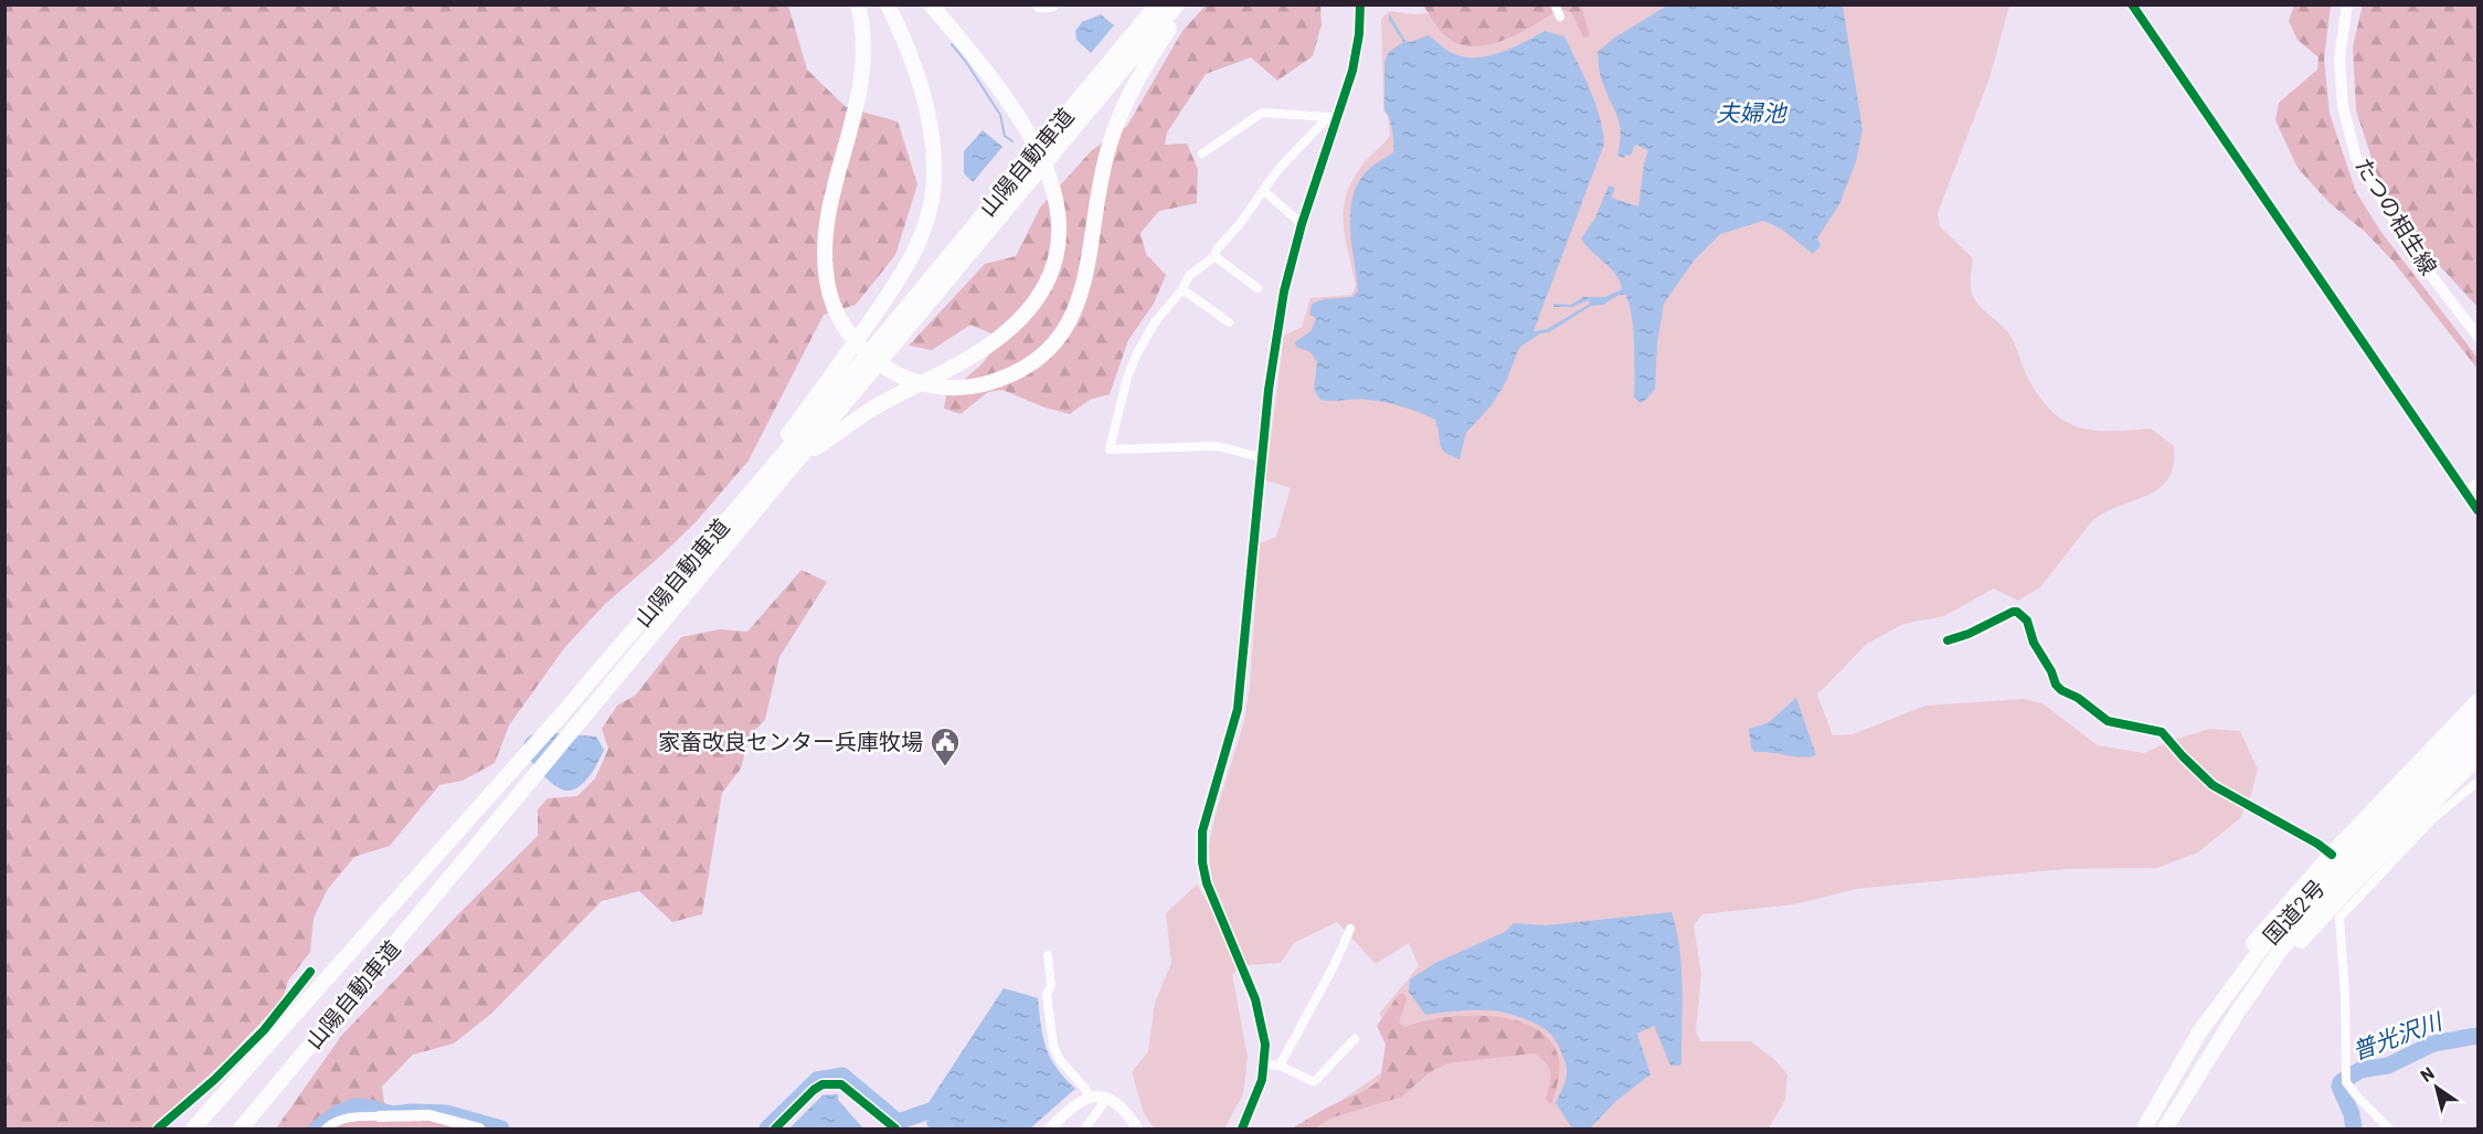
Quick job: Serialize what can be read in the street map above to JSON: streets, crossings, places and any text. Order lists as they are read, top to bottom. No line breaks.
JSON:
{"streets":{"highway":["山陽自動車道","国道2号"],"street":["たつの相生線"]},"water":["夫婦池","普光沢川"],"places":{"public building":["家畜改良センター兵庫牧場"]},"north":"top left"}
